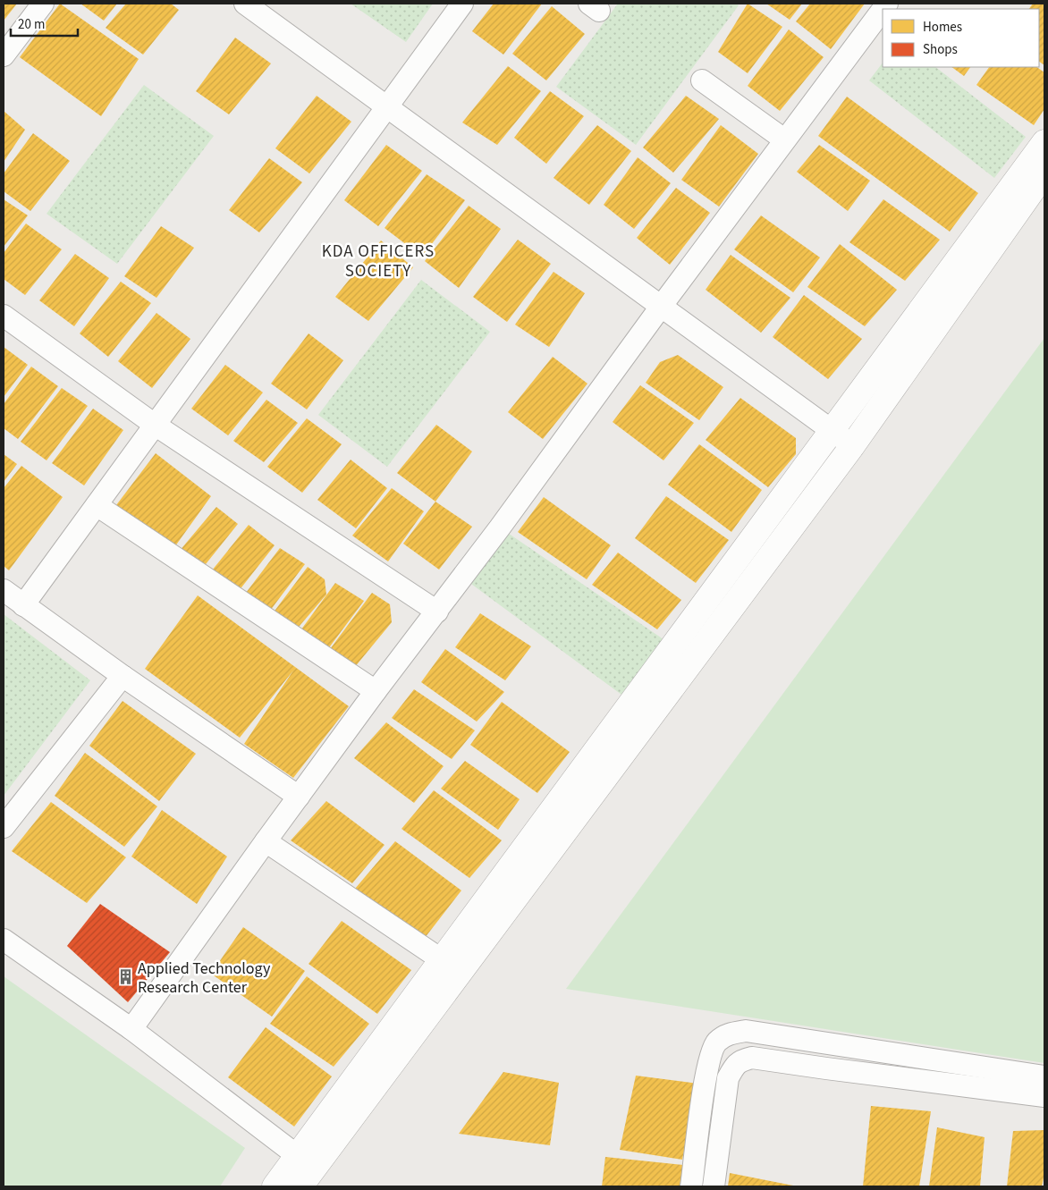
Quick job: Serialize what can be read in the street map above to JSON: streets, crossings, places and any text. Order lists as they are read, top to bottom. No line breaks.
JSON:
{"districts":["KDA OFFICERS SOCIETY"],"places":{"building":["Applied Technology Research Center"]},"legend":["Homes","Shops"],"scale_bar":"20 m"}
